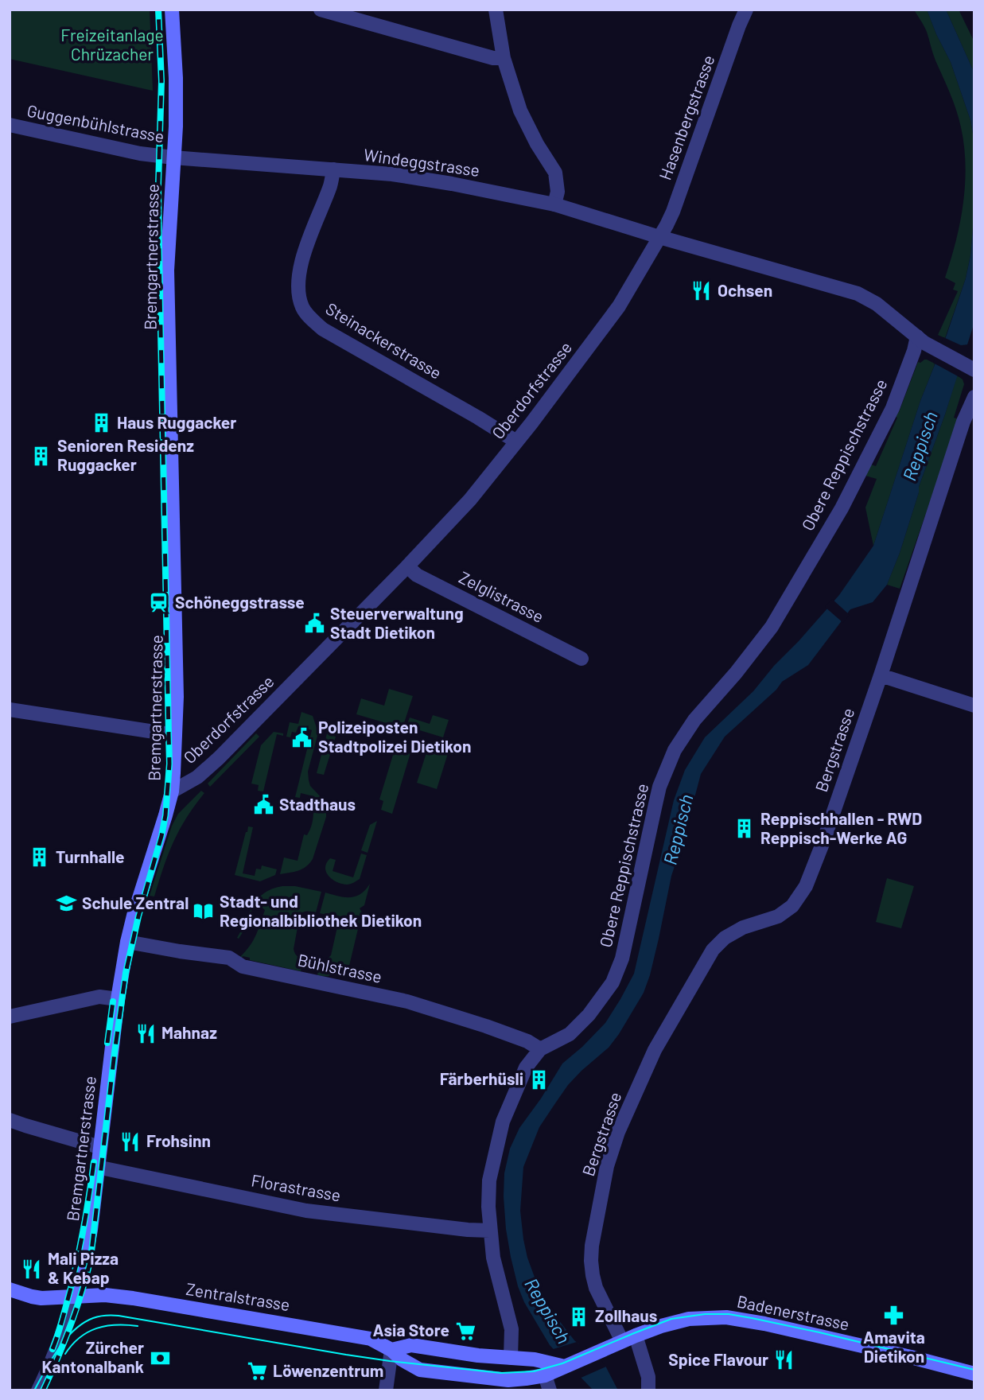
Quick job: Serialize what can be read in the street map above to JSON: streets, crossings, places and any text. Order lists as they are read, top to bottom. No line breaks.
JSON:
{"streets":{"main road":["Bremgartnerstrasse","Zentralstrasse","Badenerstrasse"],"street":["Hasenbergstrasse","Guggenbühlstrasse","Windeggstrasse","Steinackerstrasse","Oberdorfstrasse","Obere Reppischstrasse","Zelglistrasse","Bergstrasse","Bühlstrasse","Florastrasse"]},"crossings":[["Hasenbergstrasse","Windeggstrasse"],["Hasenbergstrasse","Oberdorfstrasse"],["Guggenbühlstrasse","Windeggstrasse"],["Guggenbühlstrasse","Bremgartnerstrasse"],["Windeggstrasse","Bremgartnerstrasse"],["Windeggstrasse","Steinackerstrasse"],["Windeggstrasse","Oberdorfstrasse"],["Bremgartnerstrasse","Oberdorfstrasse"],["Bremgartnerstrasse","Bühlstrasse"],["Bremgartnerstrasse","Florastrasse"],["Bremgartnerstrasse","Zentralstrasse"],["Steinackerstrasse","Oberdorfstrasse"],["Oberdorfstrasse","Zelglistrasse"],["Obere Reppischstrasse","Bühlstrasse"],["Obere Reppischstrasse","Florastrasse"],["Bergstrasse","Badenerstrasse"],["Zentralstrasse","Badenerstrasse"]],"water":["Reppisch"],"parks":["Freizeitanlage Chrüzacher"],"places":{"restaurant":["Ochsen","Mahnaz","Frohsinn","Mali Pizza & Kebap","Spice Flavour"],"building":["Haus Ruggacker","Senioren Residenz Ruggacker","Reppischhallen - RWD Reppisch-Werke AG","Turnhalle","Färberhüsli","Zollhaus"],"station":["Schöneggstrasse"],"public building":["Steuerverwaltung Stadt Dietikon","Polizeiposten Stadtpolizei Dietikon","Stadthaus"],"school or university":["Schule Zentral"],"library":["Stadt- und Regionalbibliothek Dietikon"],"pharmacy":["Amavita Dietikon"],"supermarket":["Asia Store","Löwenzentrum"],"bank":["Zürcher Kantonalbank"]}}
